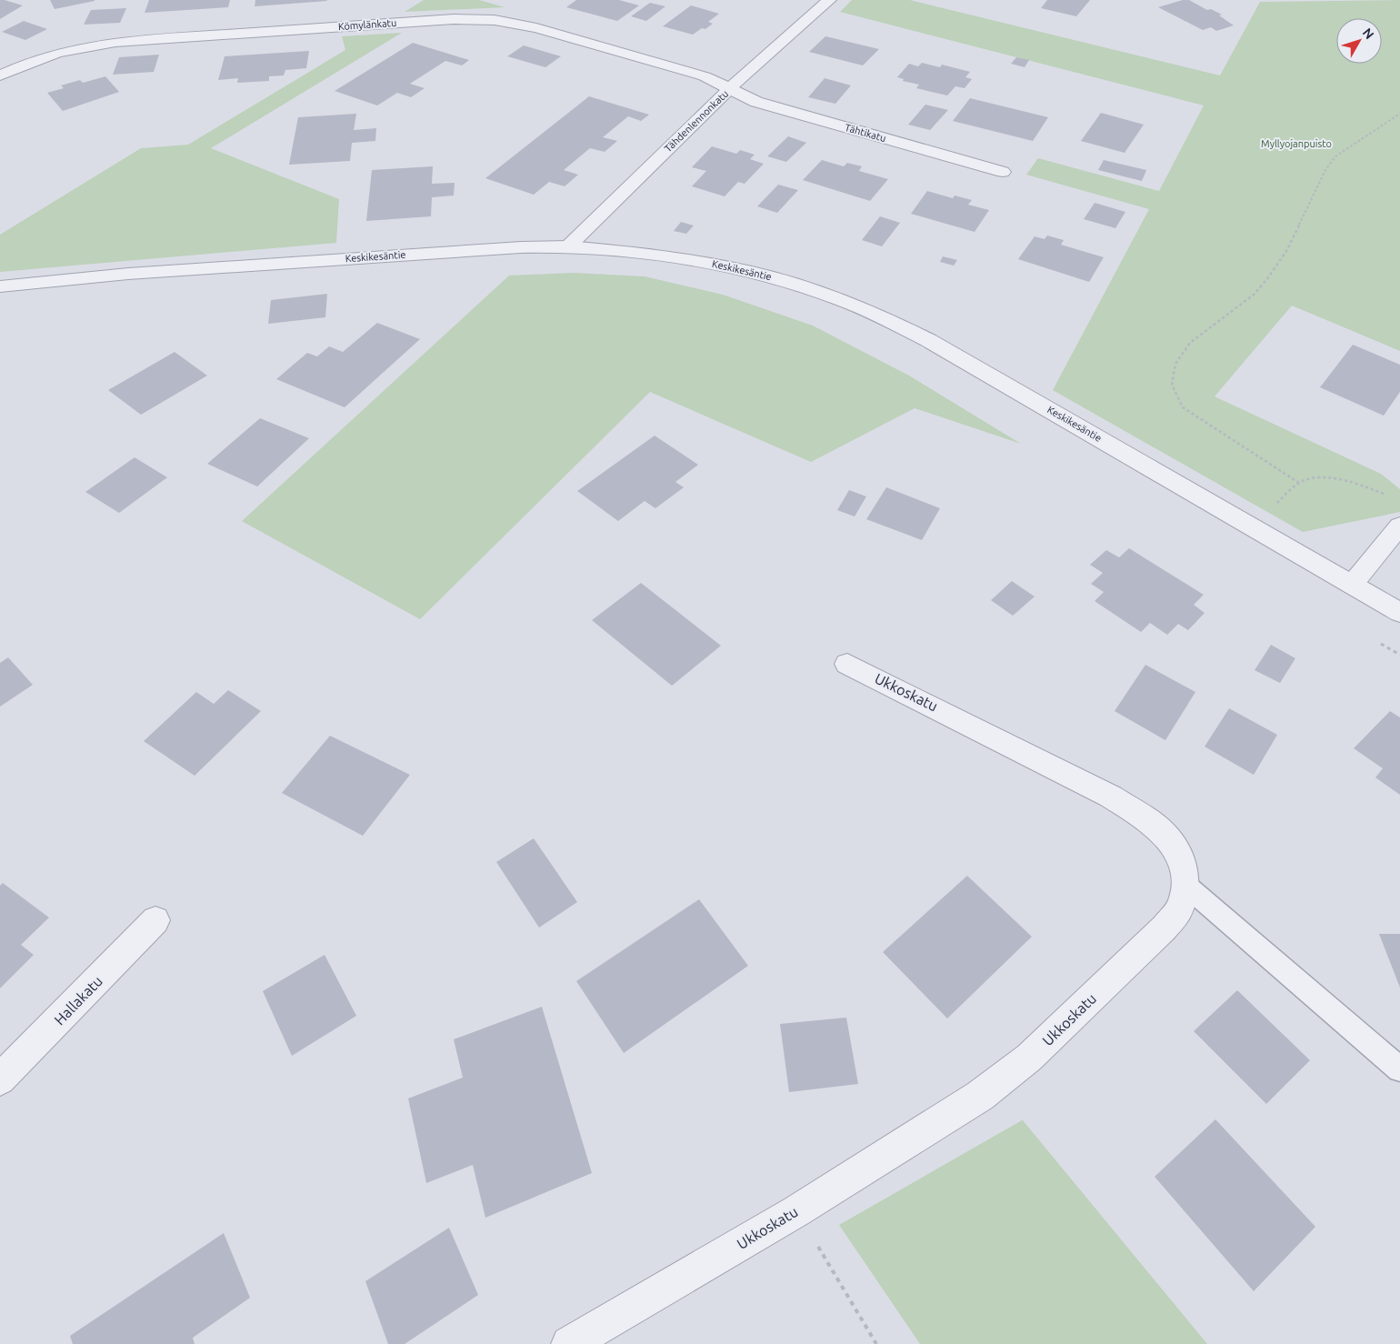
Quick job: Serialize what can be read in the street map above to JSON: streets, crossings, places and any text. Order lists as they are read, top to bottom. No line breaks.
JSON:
{"streets":{"street":["Kömylänkatu","Tähdenlennonkatu","Tähtikatu","Keskikesäntie","Ukkoskatu","Hallakatu"]},"crossings":[["Kömylänkatu","Tähdenlennonkatu"],["Kömylänkatu","Tähtikatu"],["Tähdenlennonkatu","Tähtikatu"],["Tähdenlennonkatu","Keskikesäntie"]],"parks":["Myllyojanpuisto"],"north":"top right"}
